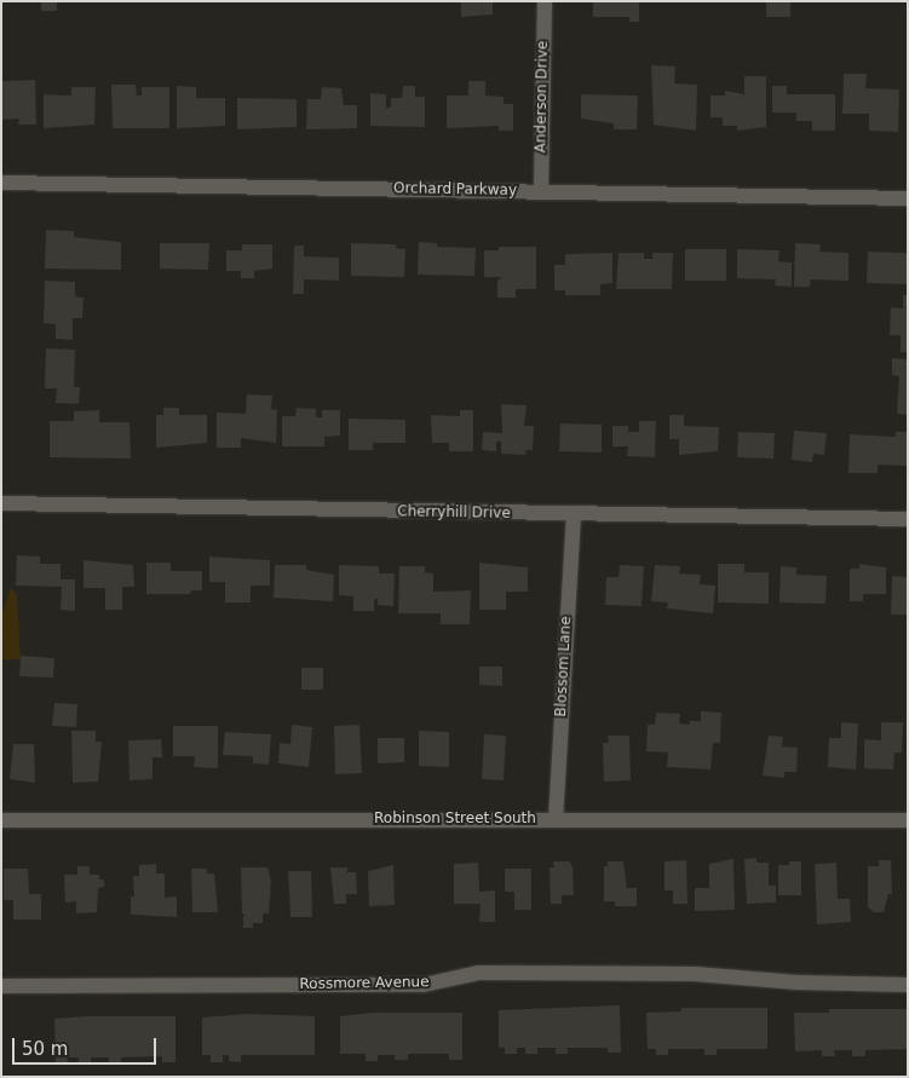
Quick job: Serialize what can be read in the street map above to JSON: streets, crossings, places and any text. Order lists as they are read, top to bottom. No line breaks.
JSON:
{"streets":{"street":["Anderson Drive","Orchard Parkway","Cherryhill Drive","Blossom Lane","Robinson Street South","Rossmore Avenue"]},"crossings":[["Anderson Drive","Orchard Parkway"],["Cherryhill Drive","Blossom Lane"],["Blossom Lane","Robinson Street South"]],"scale_bar":"50 m"}
